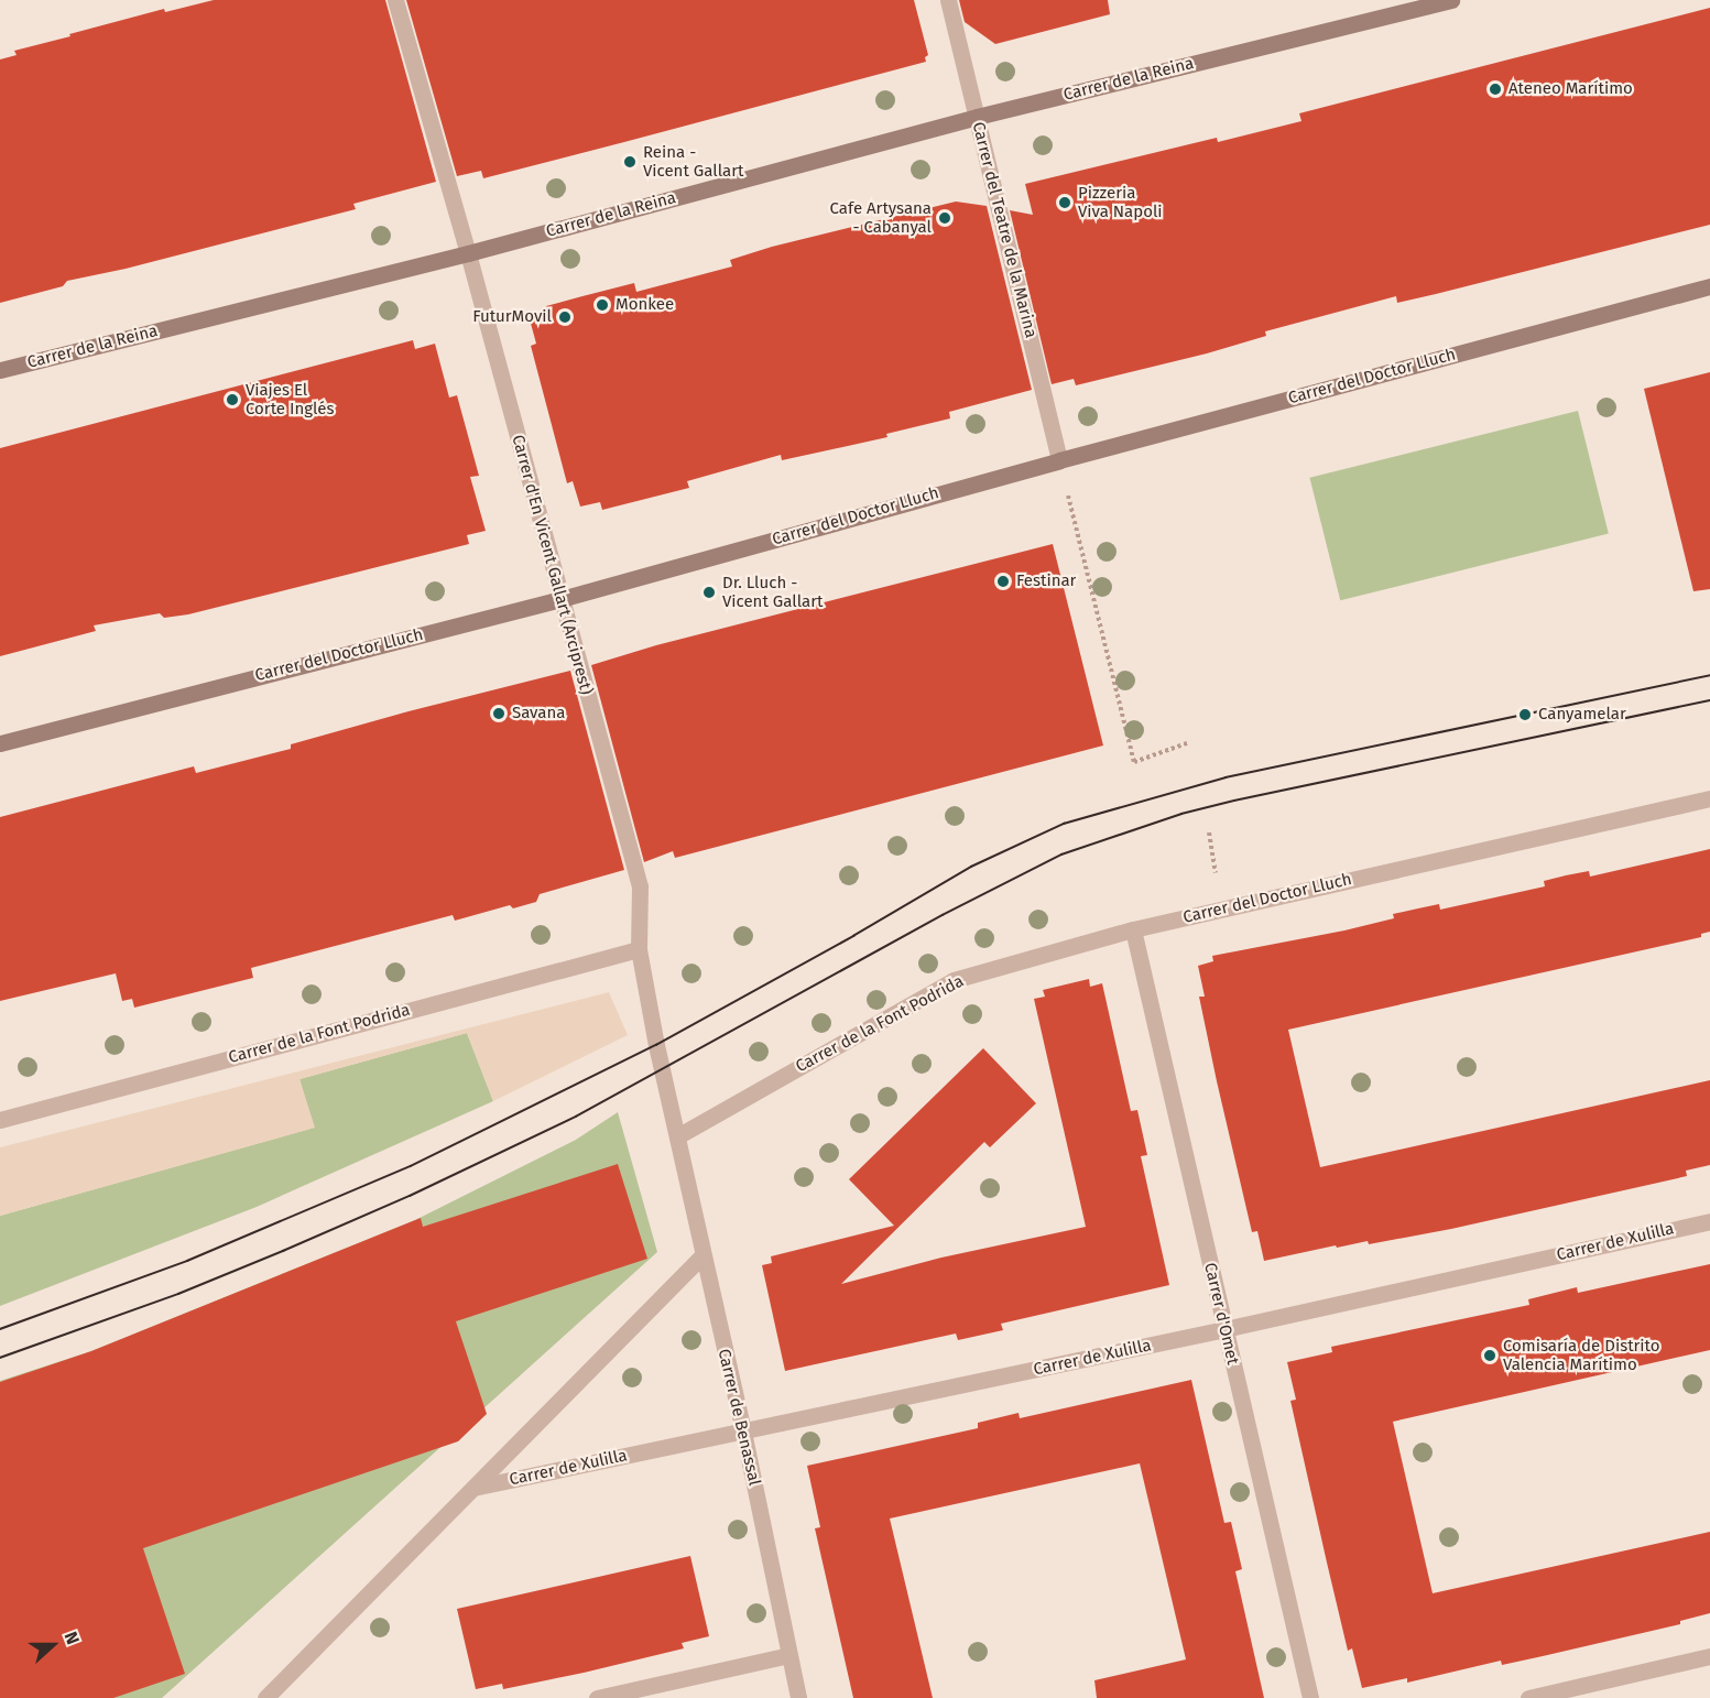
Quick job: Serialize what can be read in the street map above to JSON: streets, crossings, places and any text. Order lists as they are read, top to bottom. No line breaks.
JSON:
{"streets":{"street":["Carrer de la Reina","Carrer del Teatre de la Marina","Carrer del Doctor Lluch","Carrer d'En Vicent Gallart (Arciprest)","Carrer de la Font Podrida","Carrer de Xulilla","Carrer d'Omet","Carrer de Benassal"]},"crossings":[["Carrer de la Reina","Carrer del Teatre de la Marina"],["Carrer de la Reina","Carrer d'En Vicent Gallart (Arciprest)"],["Carrer del Teatre de la Marina","Carrer del Doctor Lluch"],["Carrer del Doctor Lluch","Carrer d'En Vicent Gallart (Arciprest)"],["Carrer del Doctor Lluch","Carrer de la Font Podrida"],["Carrer del Doctor Lluch","Carrer d'Omet"],["Carrer d'En Vicent Gallart (Arciprest)","Carrer de la Font Podrida"],["Carrer d'En Vicent Gallart (Arciprest)","Carrer de Benassal"],["Carrer de la Font Podrida","Carrer d'Omet"],["Carrer de la Font Podrida","Carrer de Benassal"],["Carrer de Xulilla","Carrer d'Omet"],["Carrer de Xulilla","Carrer de Benassal"]],"places":["Ateneo Marítimo","Reina - Vicent Gallart","Pizzeria Viva Napoli","Cafe Artysana - Cabanyal","Monkee","FuturMovil","Viajes El Corte Inglés","Festinar","Dr. Lluch - Vicent Gallart","Savana","Canyamelar","Comisaría de Distrito Valencia Marítimo"],"north":"right"}
